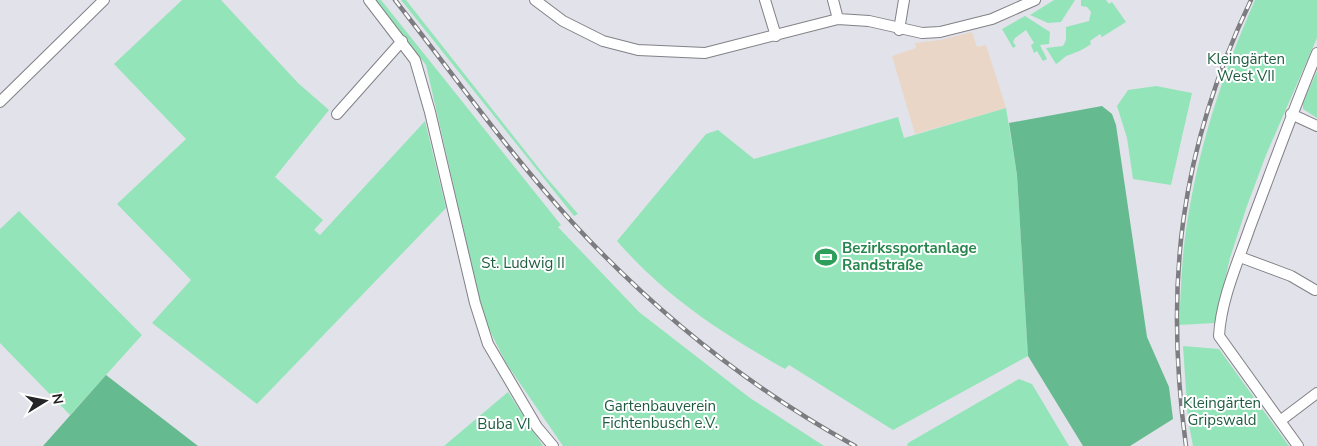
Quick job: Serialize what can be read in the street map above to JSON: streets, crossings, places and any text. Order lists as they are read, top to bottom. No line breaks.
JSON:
{"parks":["Kleingärten West VII","St. Ludwig II","Kleingärten Gripswald","Gartenbauverein Fichtenbusch e.V.","Buba VI"],"places":{"sports":["Bezirkssportanlage Randstraße"]},"north":"right"}
